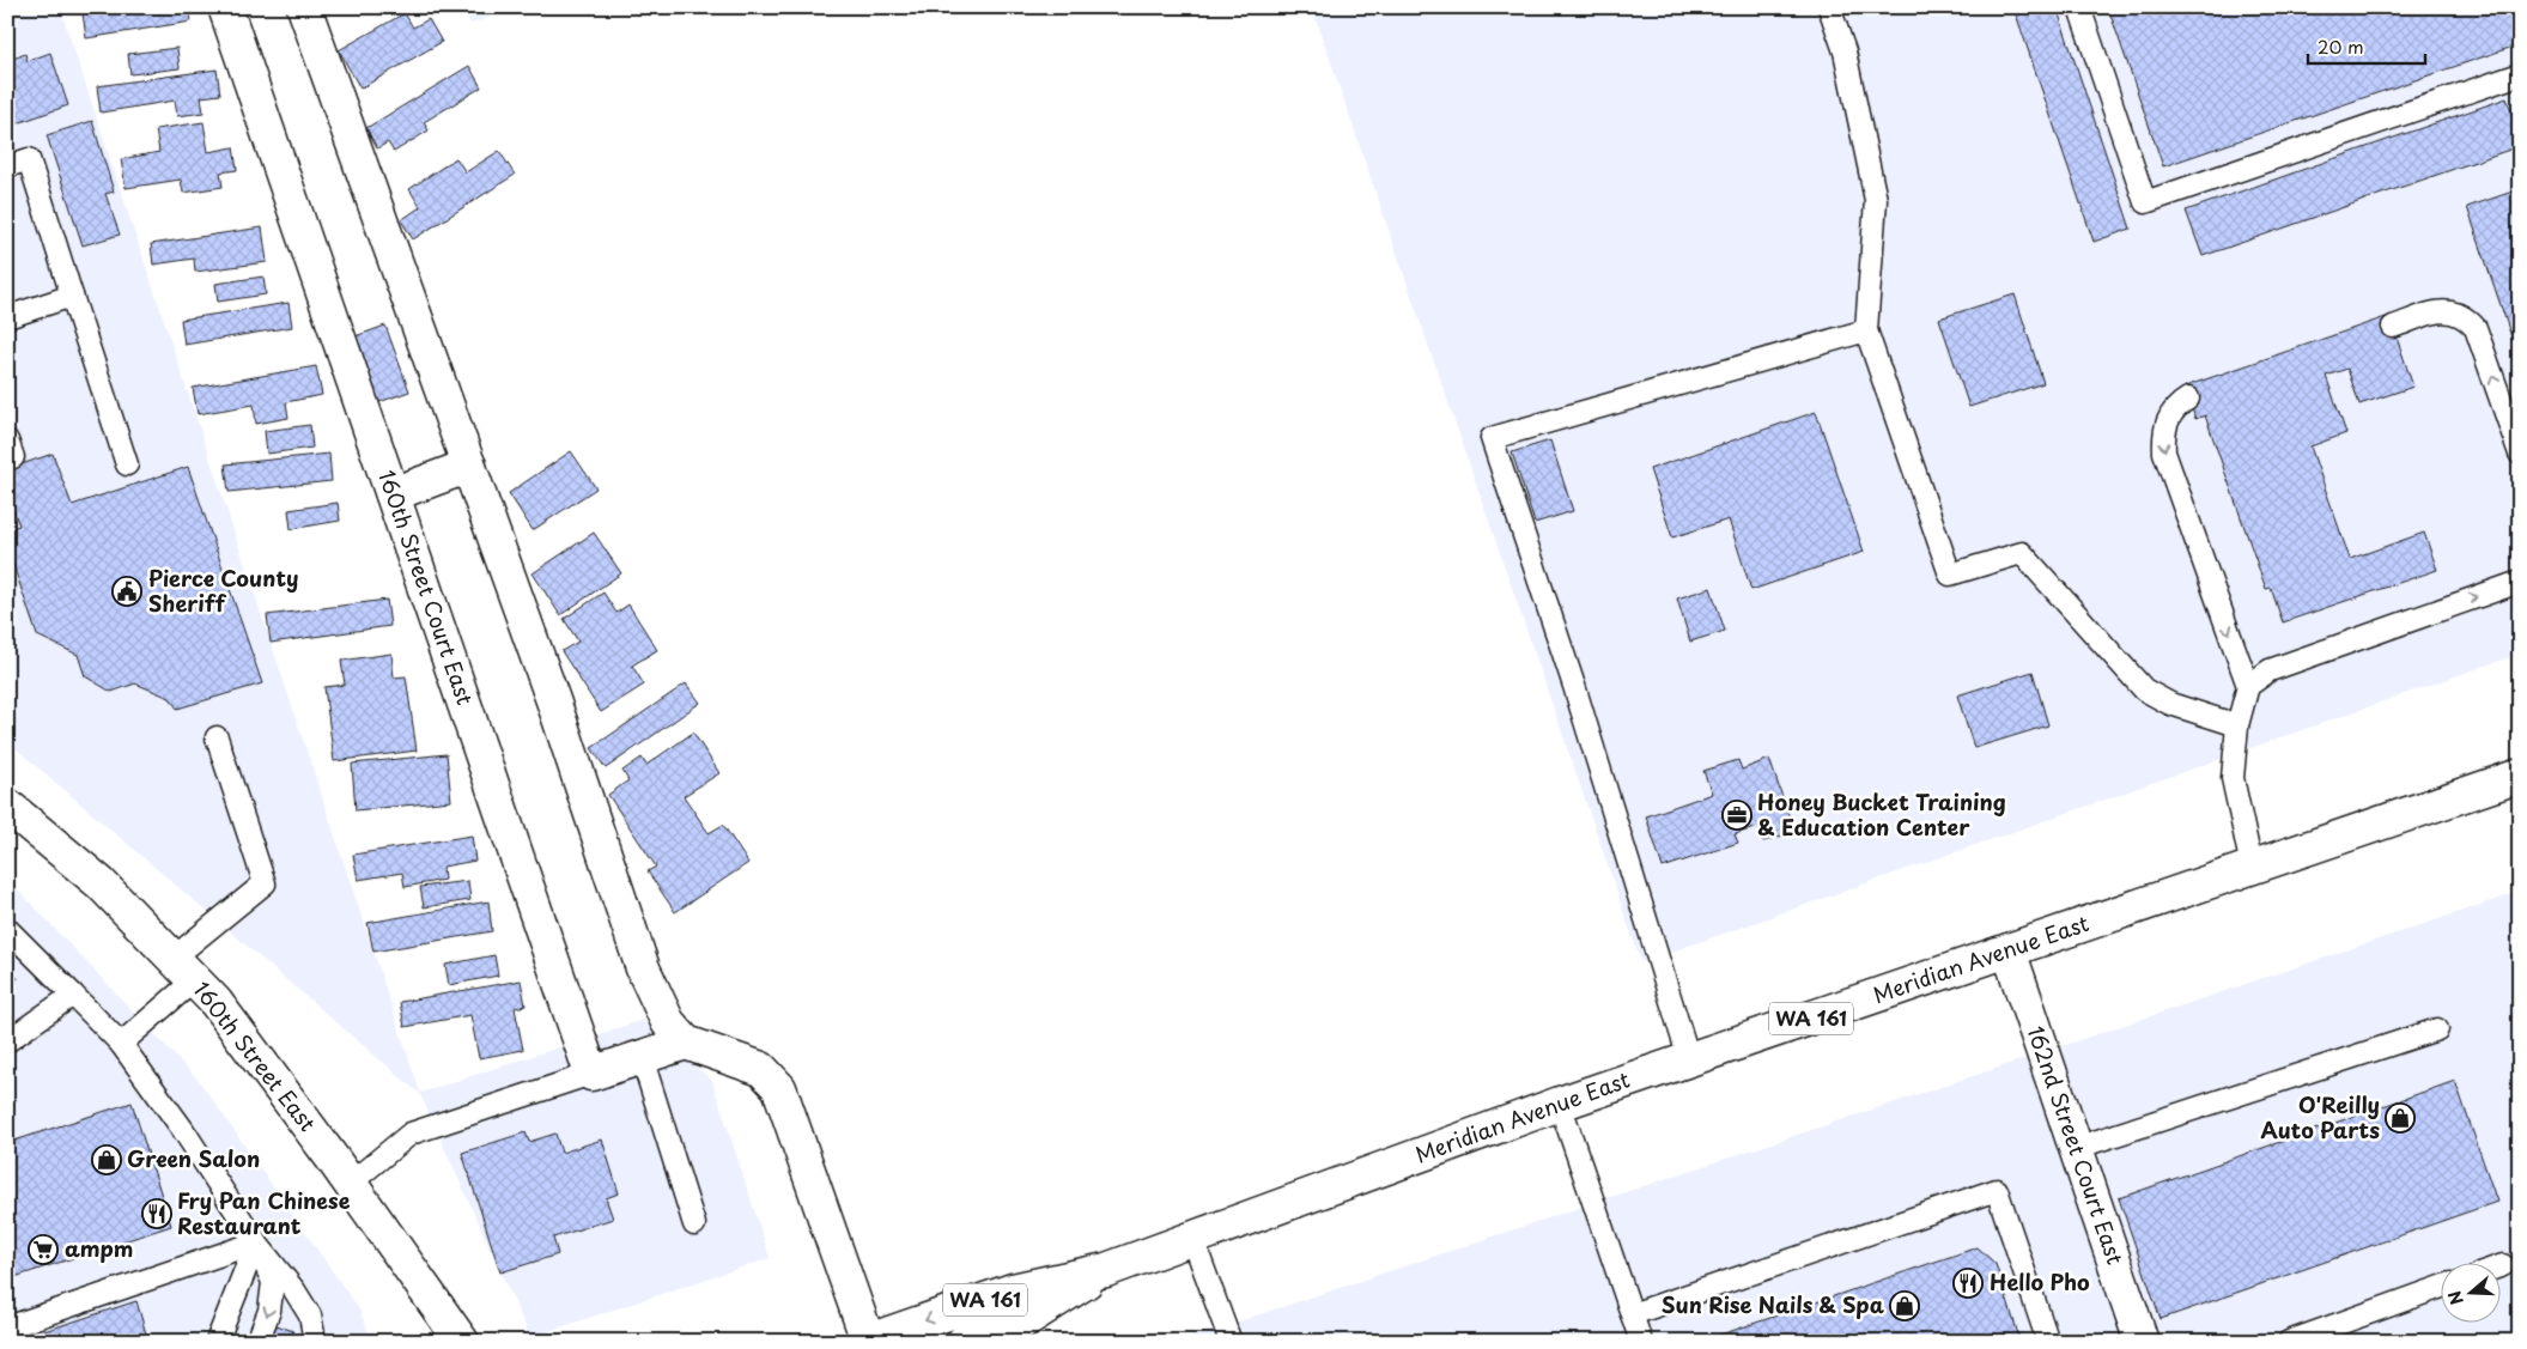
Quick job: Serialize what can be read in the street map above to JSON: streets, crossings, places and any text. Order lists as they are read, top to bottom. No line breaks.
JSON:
{"streets":{"street":["160th Street Court East","Meridian Avenue East","WA 161","160th Street East","162nd Street Court East"]},"crossings":[["Meridian Avenue East","162nd Street Court East"]],"places":{"public building":["Pierce County Sheriff"],"office":["Honey Bucket Training & Education Center"],"shop":["O'Reilly Auto Parts","Green Salon","Sun Rise Nails & Spa"],"restaurant":["Fry Pan Chinese Restaurant","Hello Pho"],"supermarket":["ampm"]},"scale_bar":"20 m","north":"left"}
